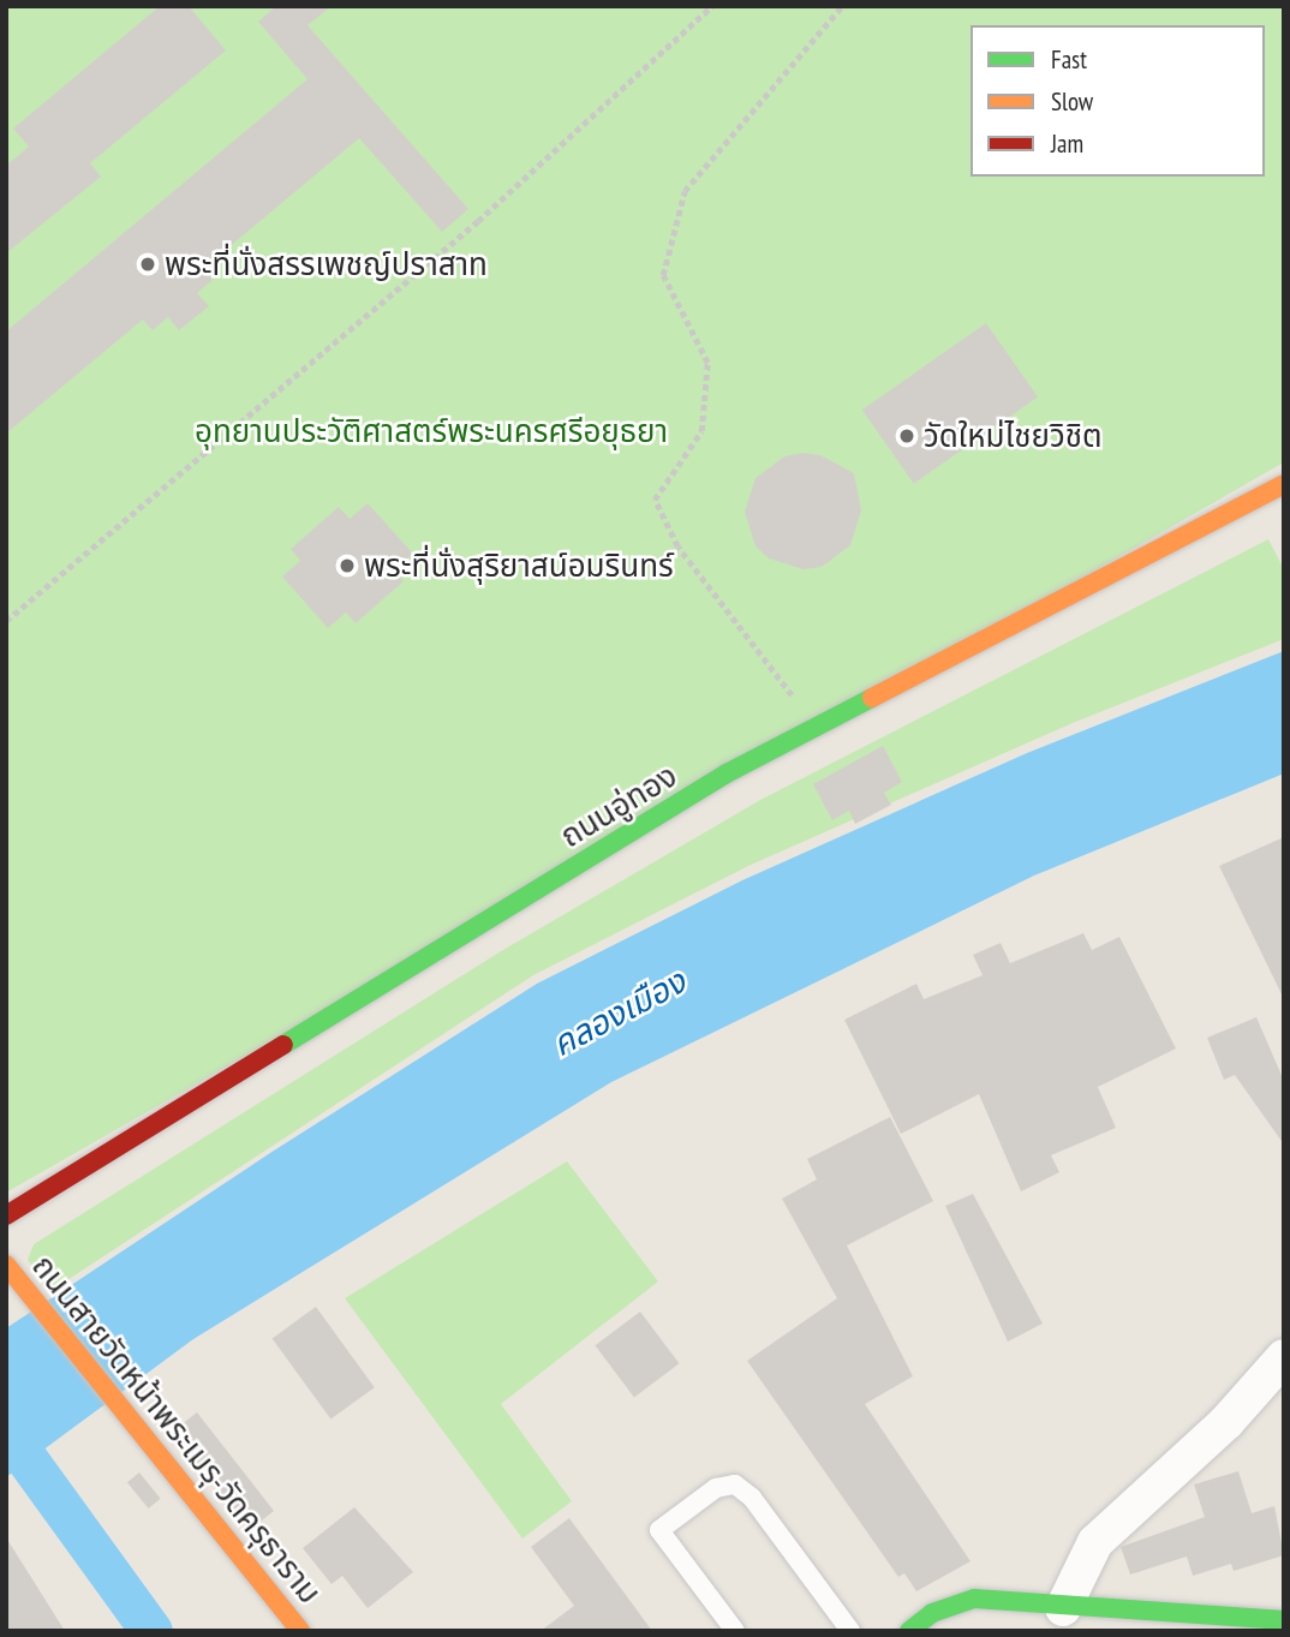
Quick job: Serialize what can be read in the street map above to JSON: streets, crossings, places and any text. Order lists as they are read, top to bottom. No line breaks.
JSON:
{"streets":{"main road":["ถนนอู่ทอง","ถนนสายวัดหน้าพระเมรุ-วัดครุธาราม"]},"water":["คลองเมือง"],"parks":["อุทยานประวัติศาสตร์พระนครศรีอยุธยา"],"places":["พระที่นั่งสรรเพชญ์ปราสาท","วัดใหม่ไชยวิชิต","พระที่นั่งสุริยาสน์อมรินทร์"],"legend":["Fast","Slow","Jam"]}
